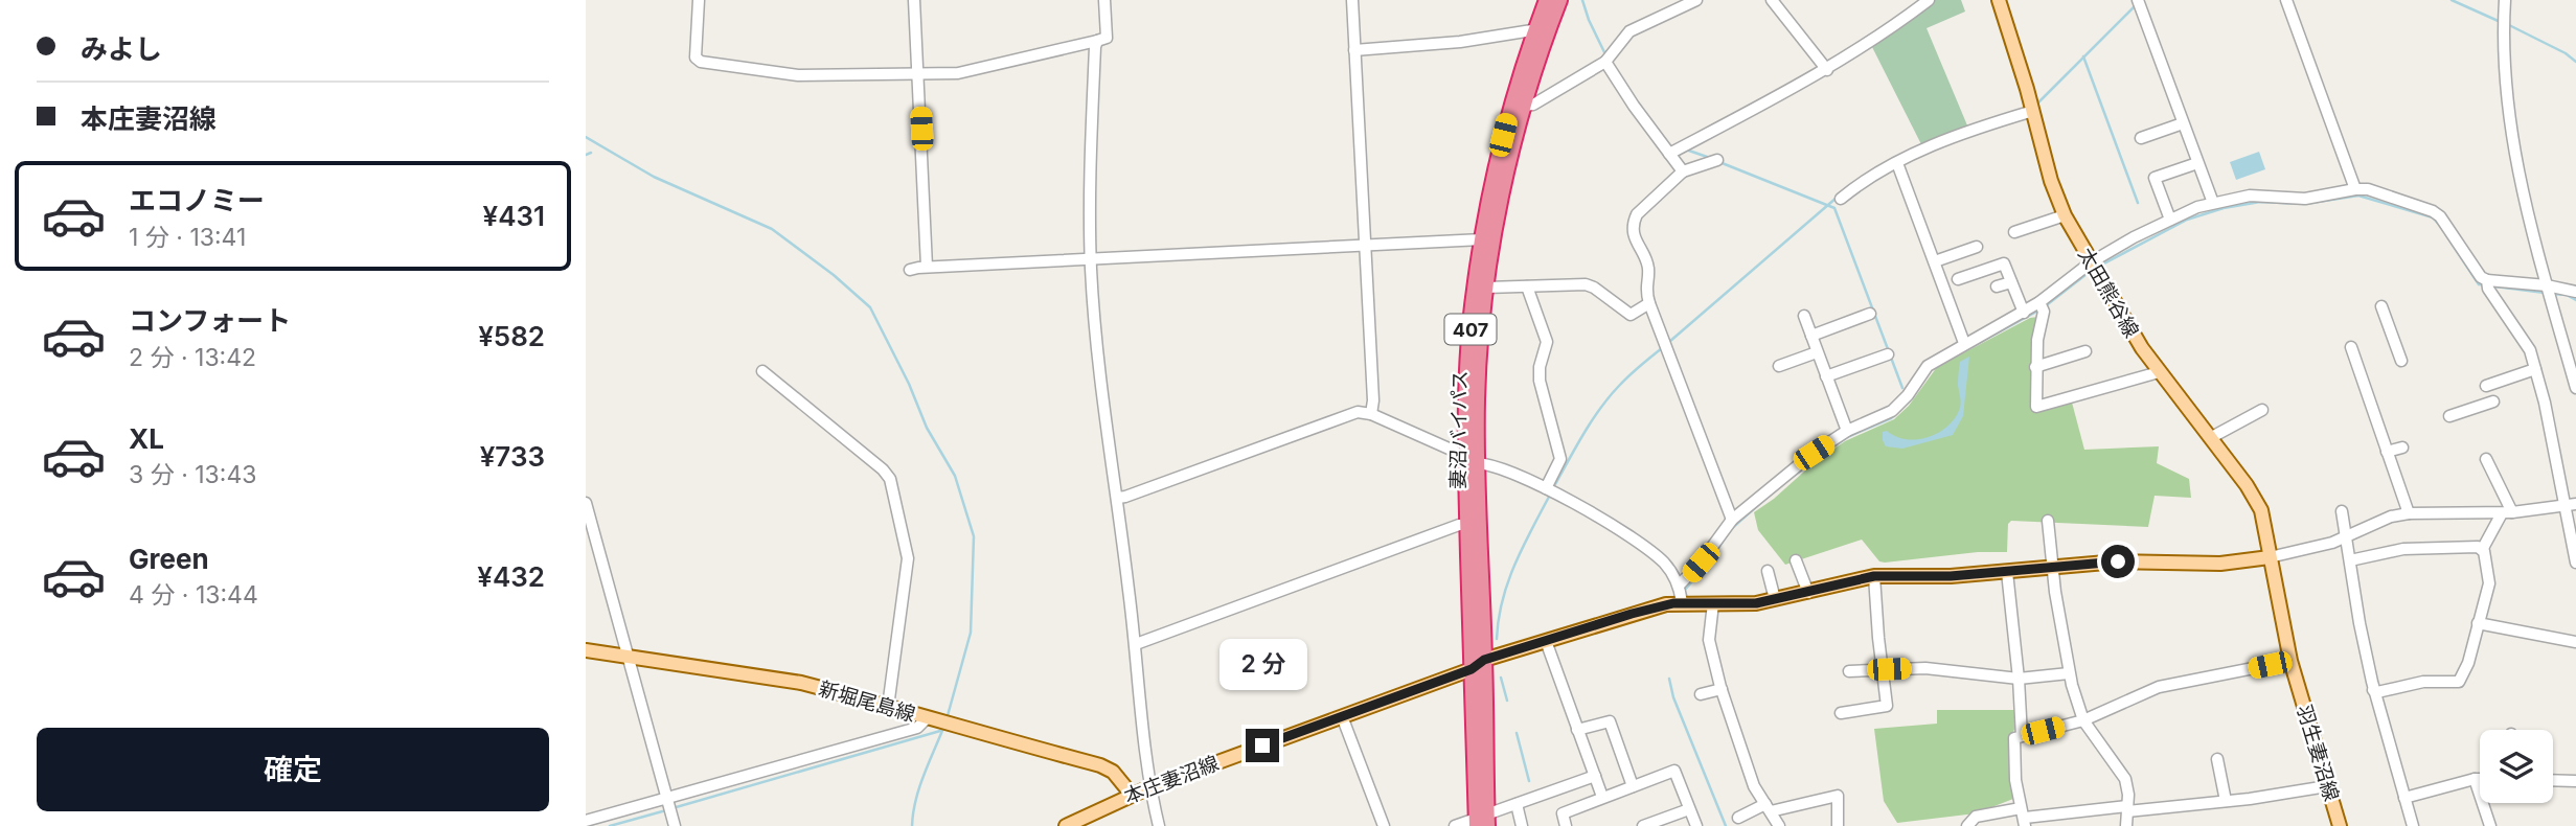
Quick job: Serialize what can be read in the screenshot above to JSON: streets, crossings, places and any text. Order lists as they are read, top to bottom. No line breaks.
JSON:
{"streets":{"highway":["407","妻沼バイパス"],"main road":["太田熊谷線","新堀尾島線","羽生妻沼線","本庄妻沼線"]},"crossings":[["太田熊谷線","羽生妻沼線"],["妻沼バイパス","本庄妻沼線"],["新堀尾島線","本庄妻沼線"]],"page":{"banner":["みよし","本庄妻沼線"],"list":[{"name":"エコノミー","note":"1 分 · 13:41","value":"¥431"},{"name":"コンフォート","note":"2 分 · 13:42","value":"¥582"},{"name":"XL","note":"3 分 · 13:43","value":"¥733"},{"name":"Green","note":"4 分 · 13:44","value":"¥432"}],"bubble":"2 分","buttons":"確定"}}
